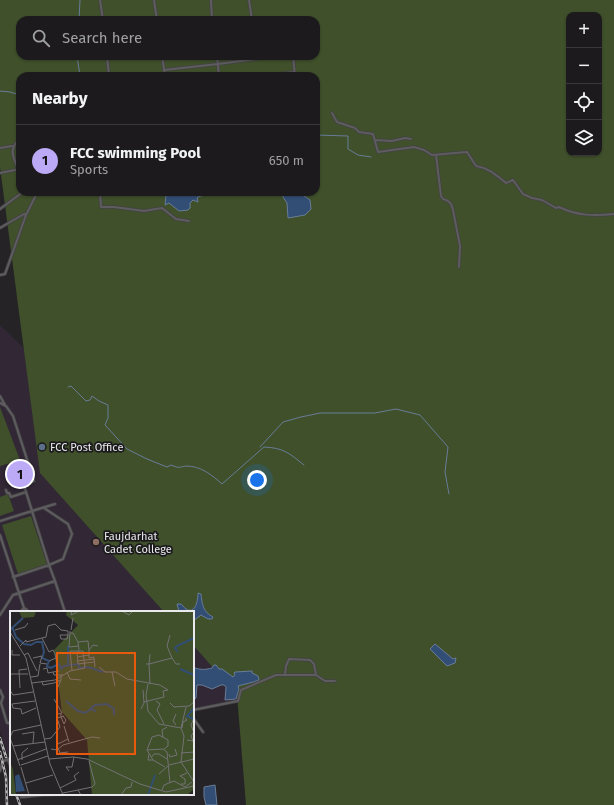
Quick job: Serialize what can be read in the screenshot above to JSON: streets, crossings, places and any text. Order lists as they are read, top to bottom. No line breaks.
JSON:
{"places":["FCC Post Office","Faujdarhat Cadet College"],"page":{"map_buttons":["+","−"],"search":"Search here","heading":"Nearby","list":[{"mark":"1","name":"FCC swimming Pool","note":"Sports","value":"650 m"}],"pins":"1"}}
